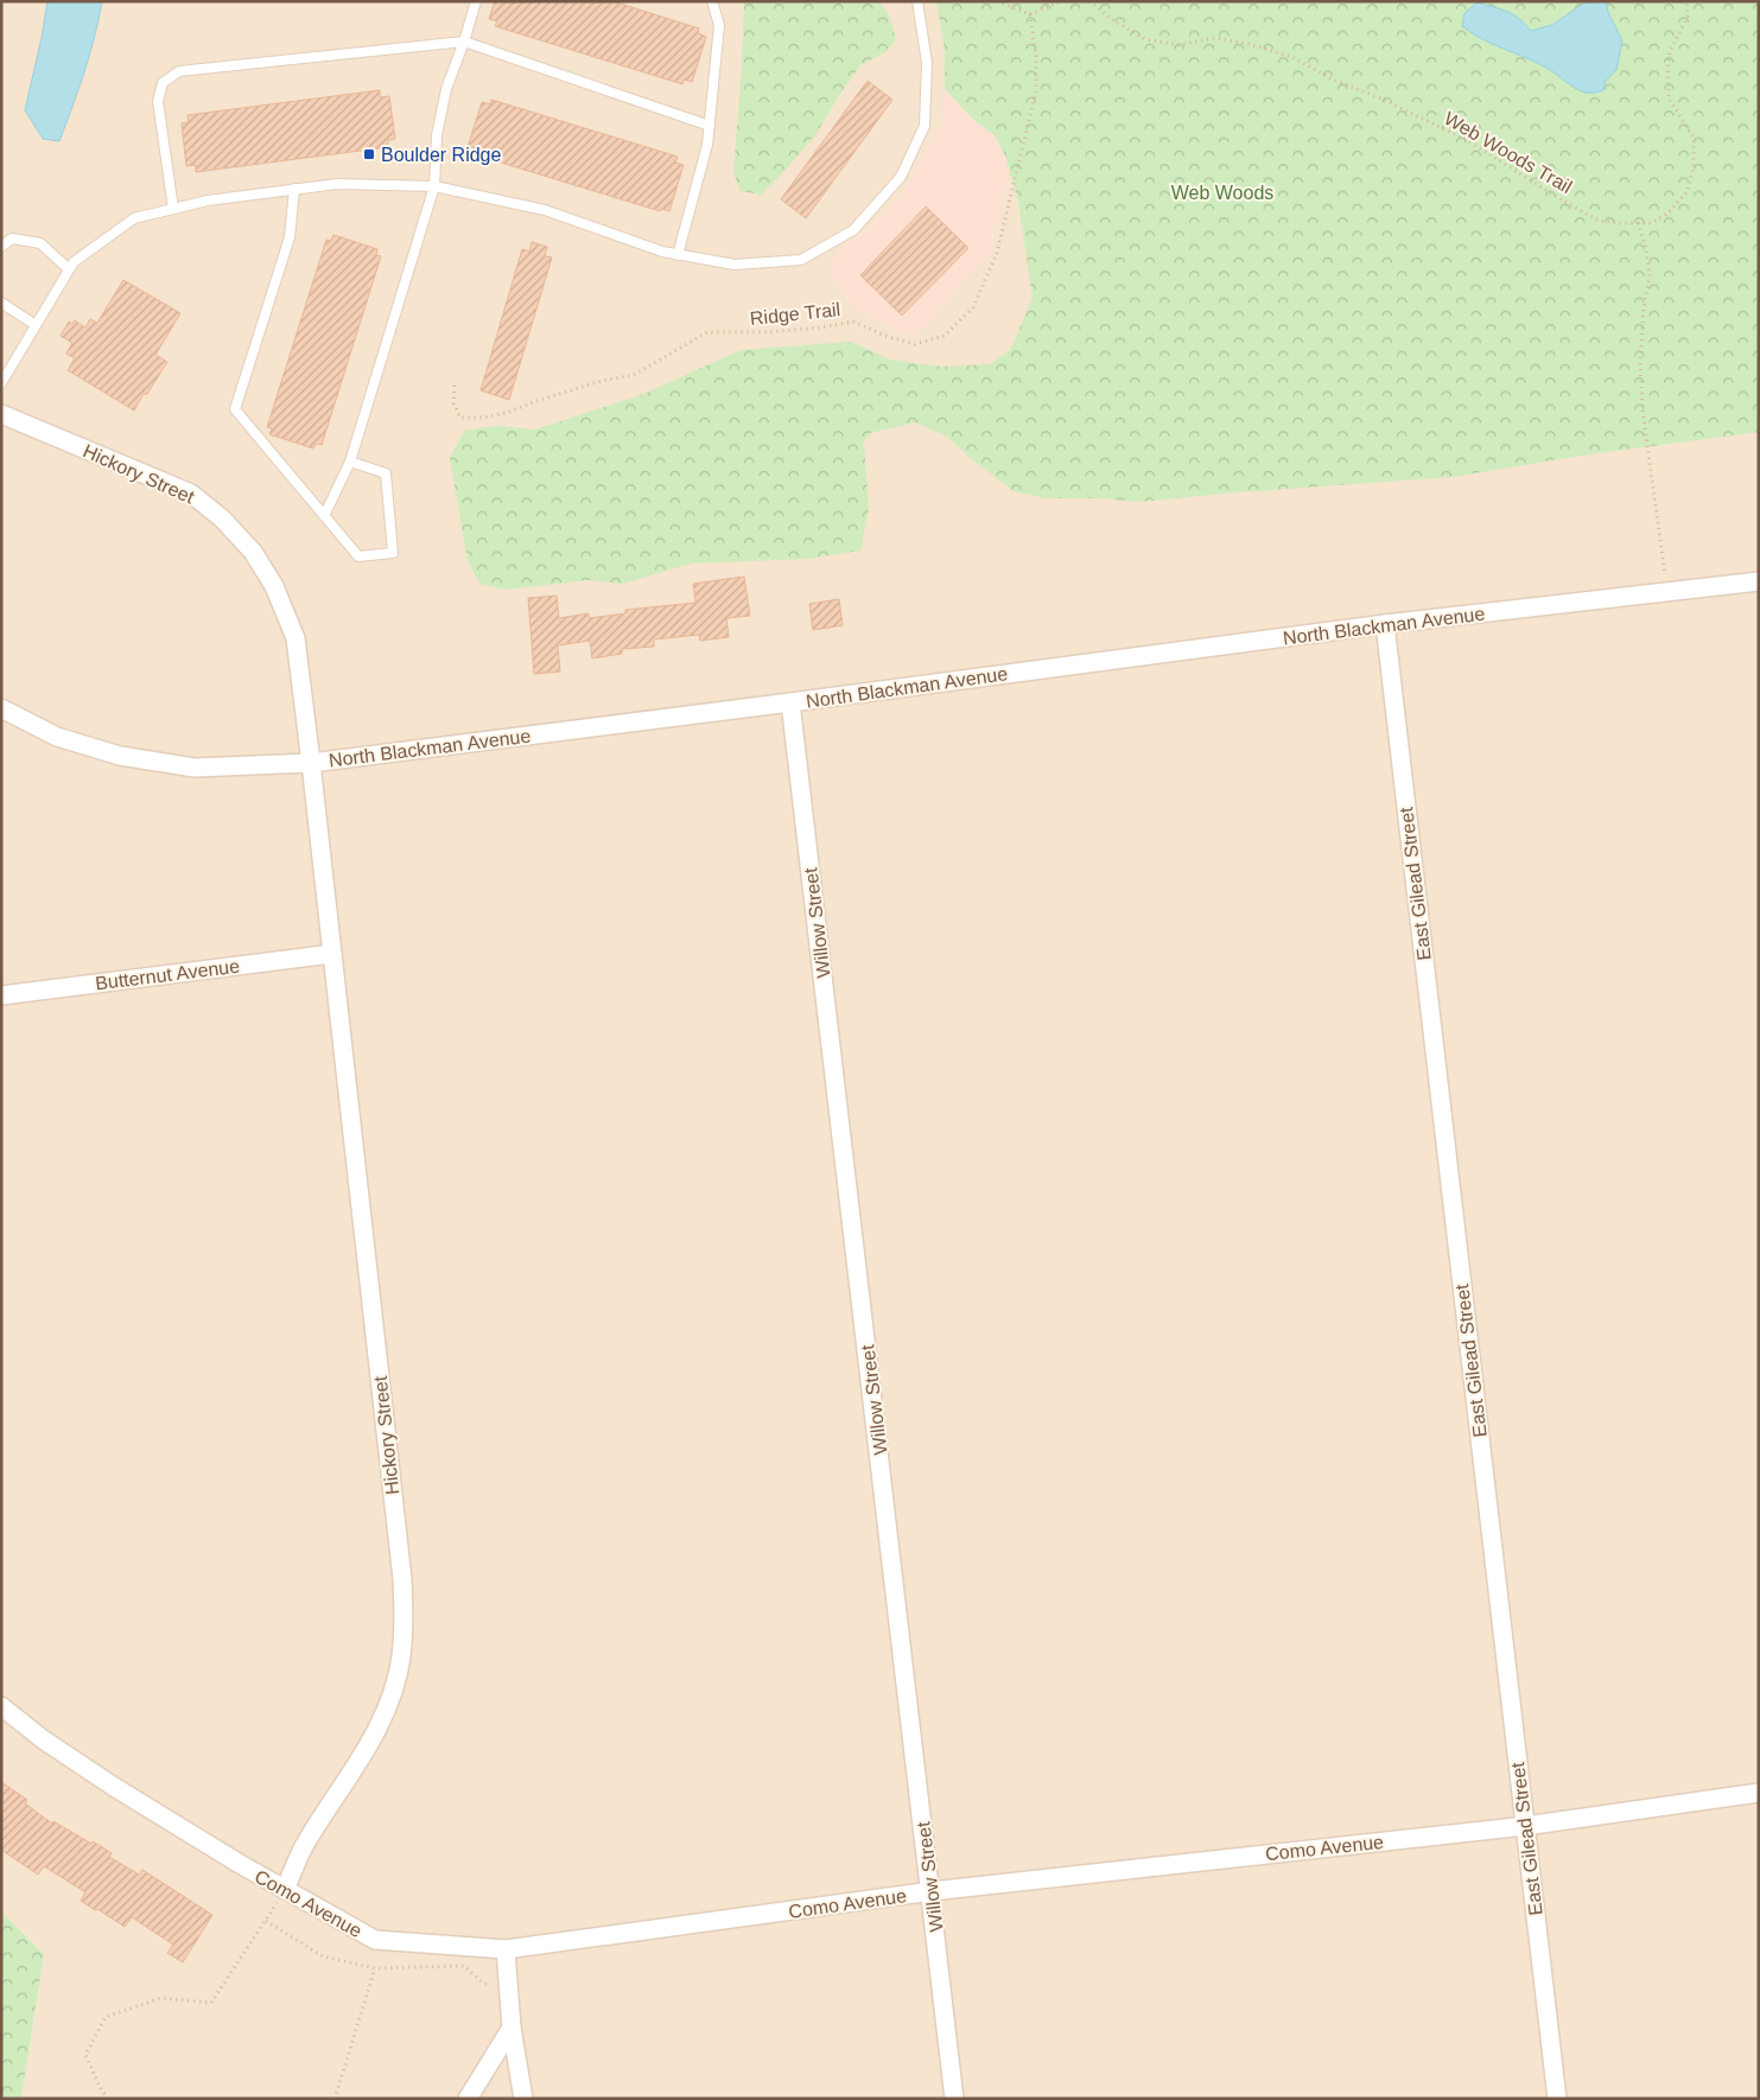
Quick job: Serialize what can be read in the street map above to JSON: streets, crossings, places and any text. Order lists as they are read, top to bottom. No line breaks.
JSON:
{"streets":{"street":["Hickory Street","North Blackman Avenue","East Gilead Street","Willow Street","Butternut Avenue","Como Avenue"],"path":["Web Woods Trail","Ridge Trail"]},"crossings":[["Hickory Street","North Blackman Avenue"],["Hickory Street","Butternut Avenue"],["Hickory Street","Como Avenue"],["North Blackman Avenue","East Gilead Street"],["North Blackman Avenue","Willow Street"],["East Gilead Street","Como Avenue"],["Willow Street","Como Avenue"]],"parks":["Web Woods"],"places":{"transit":["Boulder Ridge"]}}
